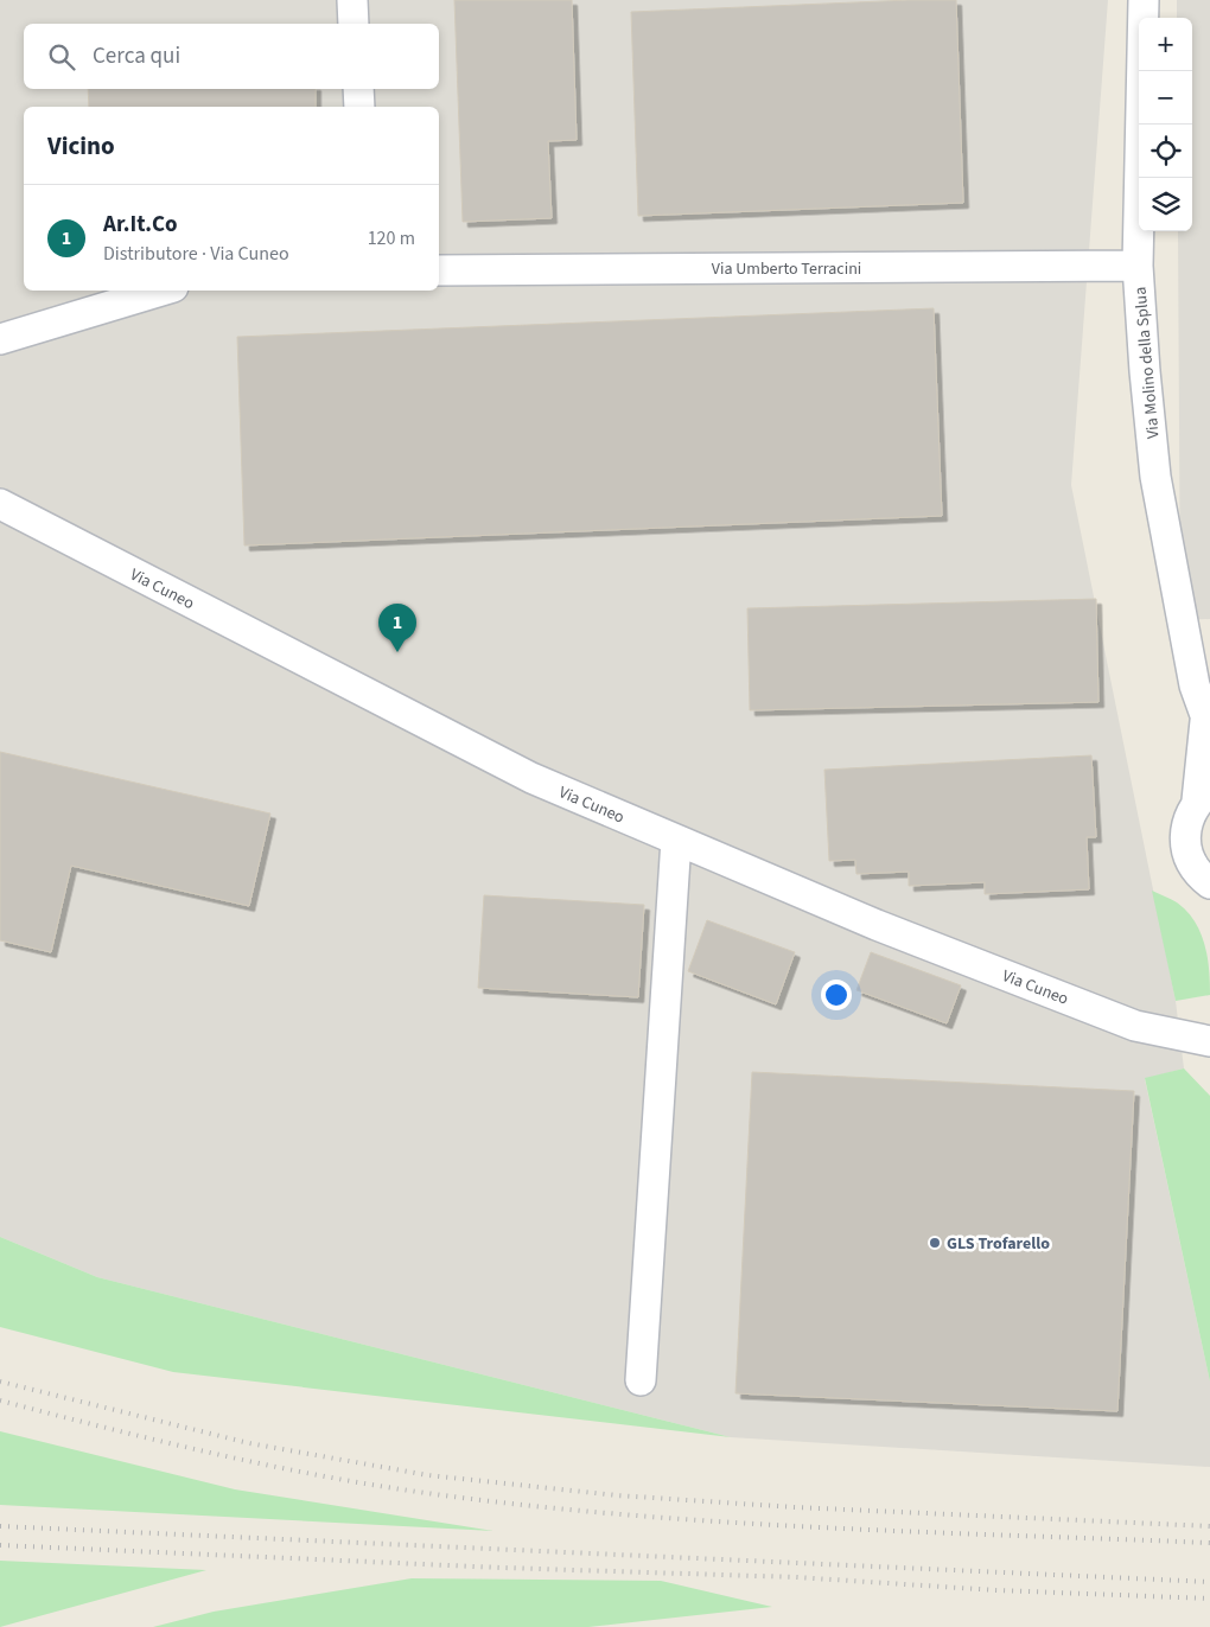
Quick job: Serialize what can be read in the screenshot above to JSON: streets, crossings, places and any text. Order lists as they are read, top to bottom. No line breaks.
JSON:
{"streets":{"street":["Via Umberto Terracini","Via Molino della Splua","Via Cuneo"]},"crossings":[["Via Umberto Terracini","Via Molino della Splua"]],"places":["GLS Trofarello"],"page":{"map_buttons":["+","−"],"search":"Cerca qui","heading":"Vicino","list":[{"mark":"1","name":"Ar.It.Co","note":"Distributore · Via Cuneo","value":"120 m"}],"pins":"1"}}
